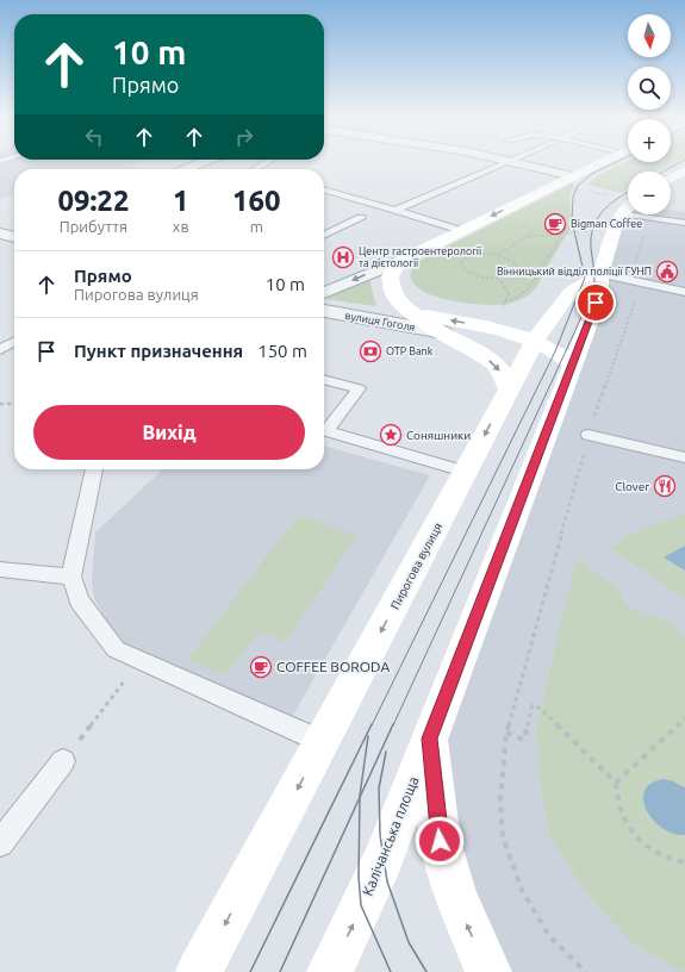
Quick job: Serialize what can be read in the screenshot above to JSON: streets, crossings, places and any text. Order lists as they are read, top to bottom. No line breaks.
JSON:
{"streets":{"main road":["Пирогова вулиця","Калічанська площа"],"street":["вулиця Гоголя"]},"places":{"cafe":["Bigman Coffee","COFFEE BORODA"],"hospital":["Центр гастроентерології та дієтології"],"public building":["Вінницький відділ поліції ГУНП"],"bank":["OTP Bank"],"place":["Соняшники"],"restaurant":["Clover"]},"north":"bottom","page":{"map_buttons":["+","−"],"turn":["10 m","Прямо"],"eta":["09:22","Прибуття","1","хв","160","m"],"list":[{"name":"Прямо","note":"Пирогова вулиця","value":"10 m"},{"name":"Пункт призначення","value":"150 m"}],"buttons":"Вихід"}}
